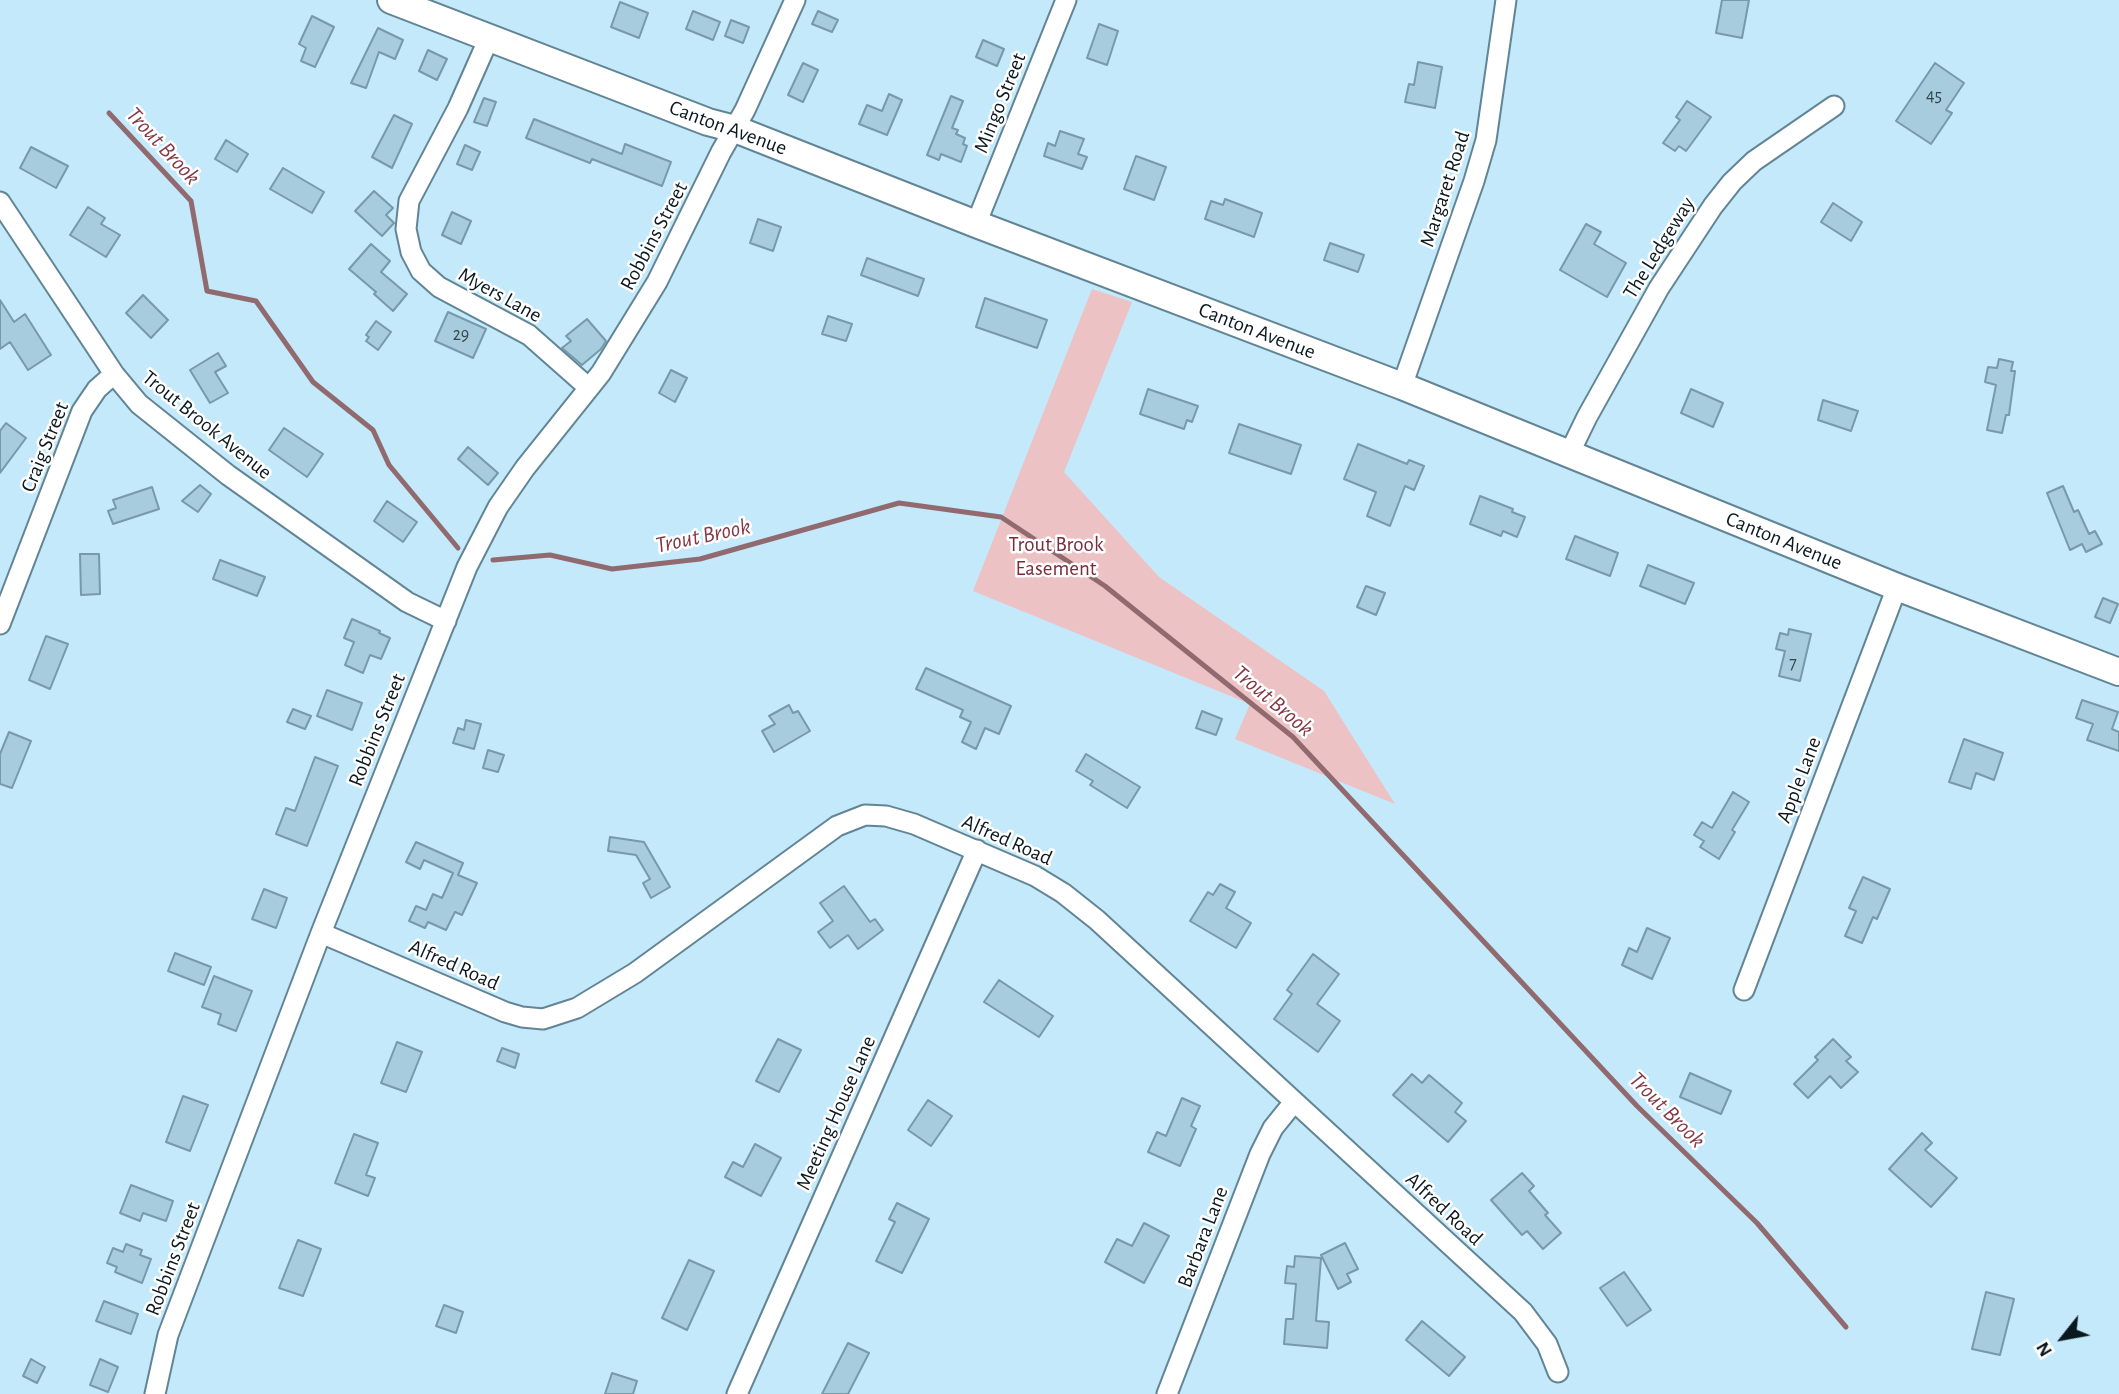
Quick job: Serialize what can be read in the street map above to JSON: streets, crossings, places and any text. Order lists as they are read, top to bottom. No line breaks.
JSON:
{"streets":{"main road":["Canton Avenue"],"street":["Mingo Street","Margaret Road","Robbins Street","The Ledgeway","Myers Lane","Trout Brook Avenue","Craig Street","Apple Lane","Alfred Road","Meeting House Lane","Barbara Lane"]},"crossings":[["Mingo Street","Canton Avenue"],["Canton Avenue","Margaret Road"],["Canton Avenue","Robbins Street"],["Canton Avenue","The Ledgeway"],["Canton Avenue","Myers Lane"],["Canton Avenue","Apple Lane"],["Robbins Street","Myers Lane"],["Robbins Street","Trout Brook Avenue"],["Robbins Street","Alfred Road"],["Trout Brook Avenue","Craig Street"],["Alfred Road","Meeting House Lane"],["Alfred Road","Barbara Lane"]],"water":["Trout Brook"],"parks":["Trout Brook Easement"],"house_numbers":["45","29","7"],"north":"bottom left"}
